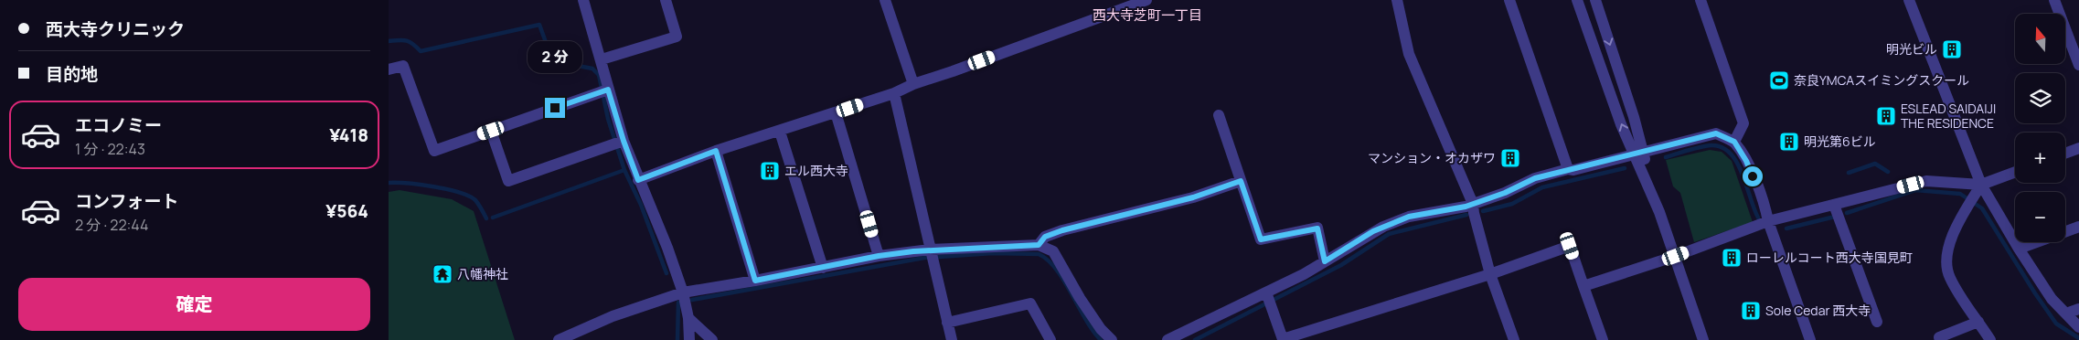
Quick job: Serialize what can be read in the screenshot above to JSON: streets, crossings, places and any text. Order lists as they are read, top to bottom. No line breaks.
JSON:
{"districts":["西大寺芝町一丁目"],"places":{"building":["明光ビル","ESLEAD SAIDAIJI THE RESIDENCE","明光第6ビル","マンション・オカザワ","エル西大寺","ローレルコート西大寺国見町","Sole Cedar 西大寺"],"sports":["奈良YMCAスイミングスクール"],"temple":["八幡神社"]},"north":"top","page":{"banner":["西大寺クリニック","目的地"],"map_buttons":["+","−"],"bubble":"2 分","list":[{"name":"エコノミー","note":"1 分 · 22:43","value":"¥418"},{"name":"コンフォート","note":"2 分 · 22:44","value":"¥564"}],"buttons":"確定"}}
